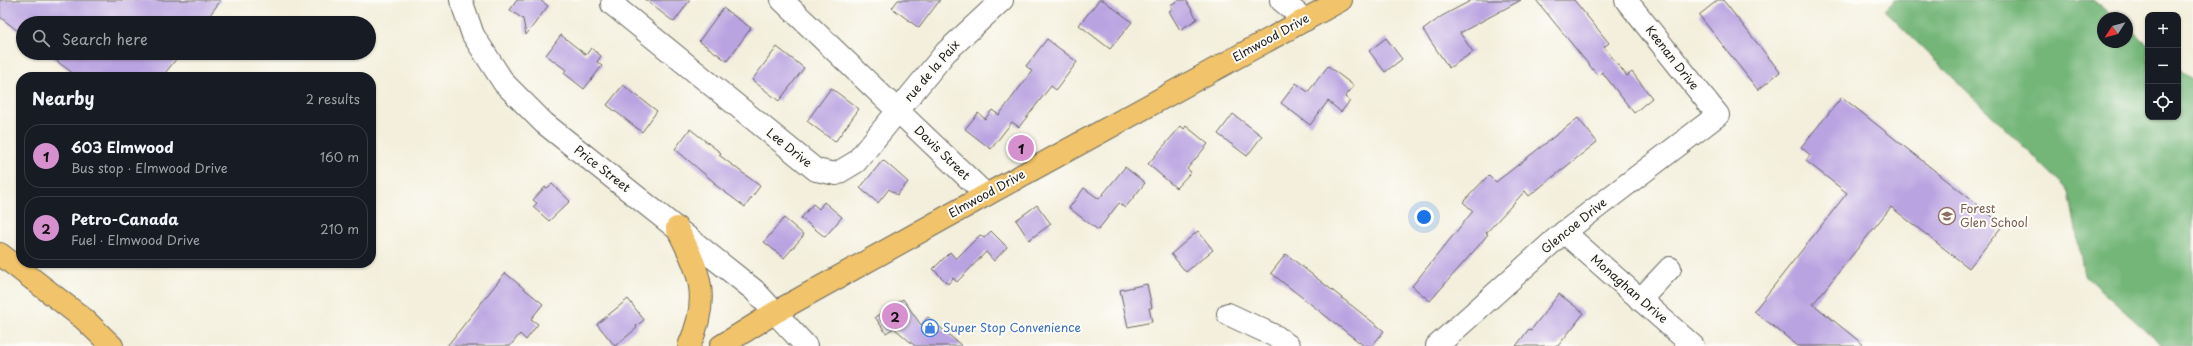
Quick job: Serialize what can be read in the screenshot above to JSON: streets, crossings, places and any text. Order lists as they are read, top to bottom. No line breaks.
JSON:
{"streets":{"main road":["Elmwood Drive"],"street":["Keenan Drive","rue de la Paix","Lee Drive","Davis Street","Price Street","Glencoe Drive","Monaghan Drive"]},"crossings":[["Elmwood Drive","Davis Street"],["Elmwood Drive","Price Street"],["Keenan Drive","Glencoe Drive"],["rue de la Paix","Lee Drive"],["rue de la Paix","Davis Street"],["Lee Drive","Davis Street"],["Glencoe Drive","Monaghan Drive"]],"places":{"school or university":["Forest Glen School"],"shop":["Super Stop Convenience"]},"north":"bottom left","page":{"map_buttons":["+","−"],"search":"Search here","heading":["Nearby","2 results"],"list":[{"mark":"1","name":"603 Elmwood","note":"Bus stop · Elmwood Drive","value":"160 m"},{"mark":"2","name":"Petro-Canada","note":"Fuel · Elmwood Drive","value":"210 m"}],"pins":["1","2"]}}
